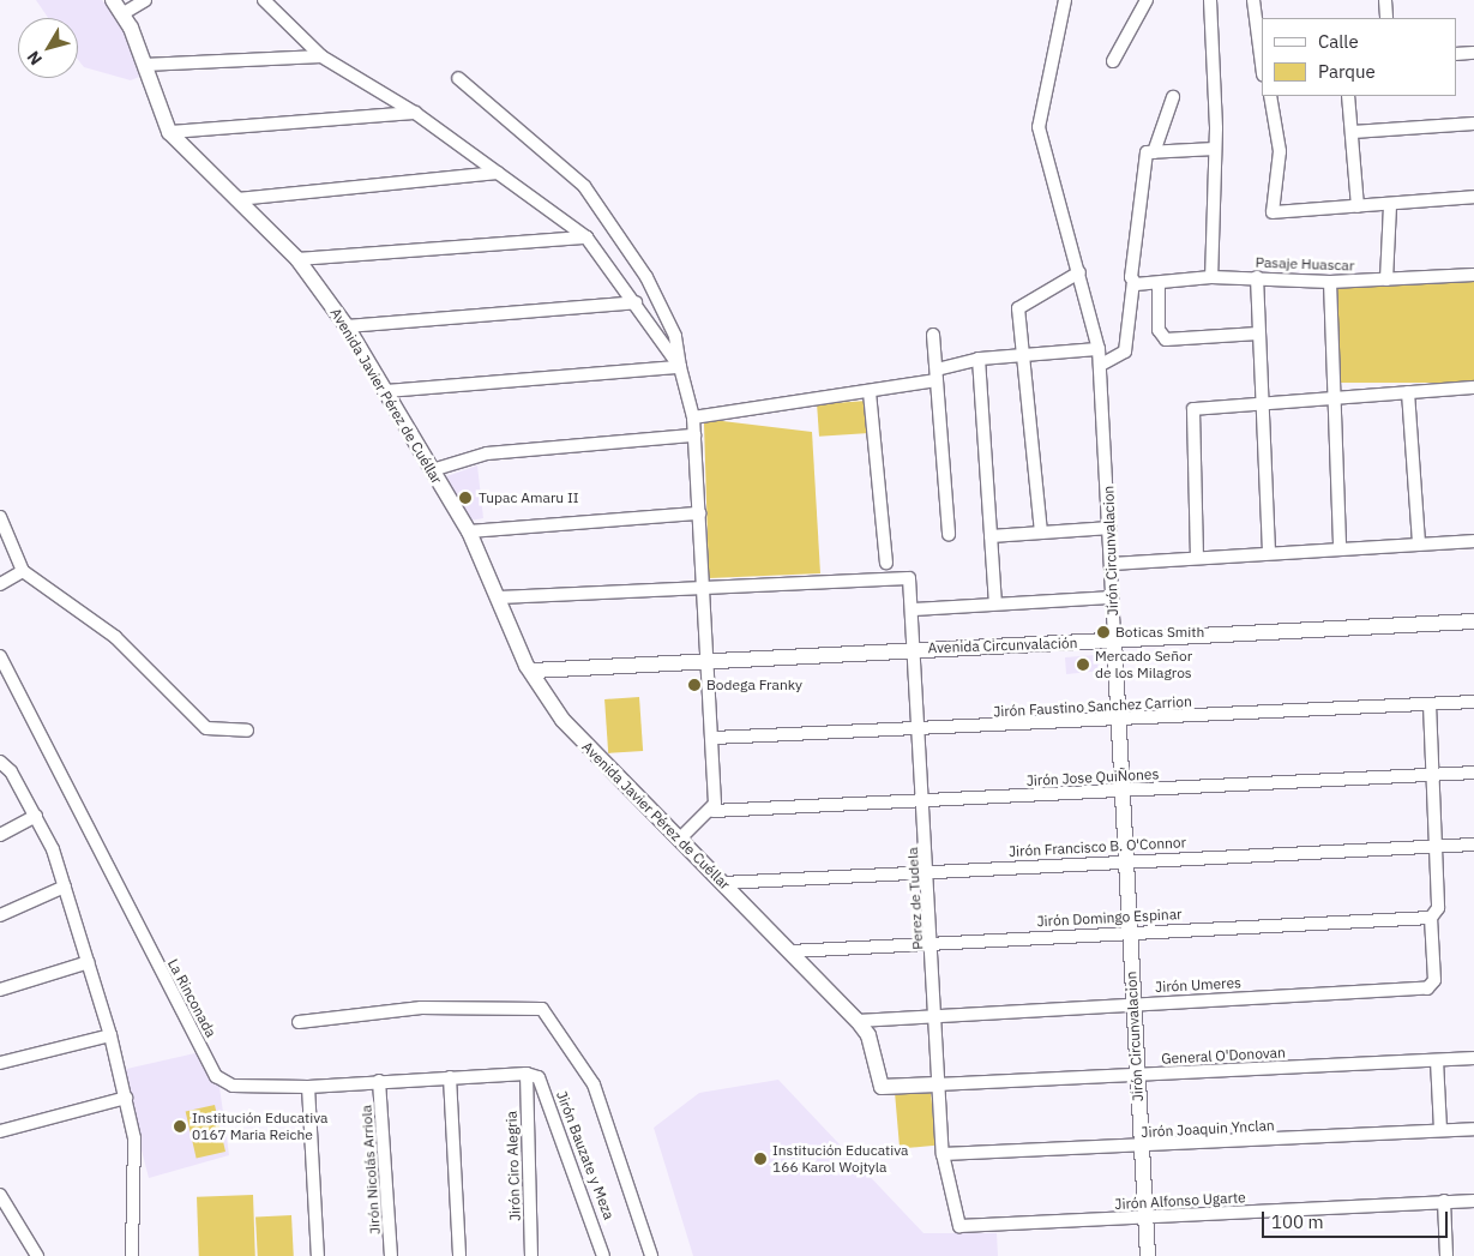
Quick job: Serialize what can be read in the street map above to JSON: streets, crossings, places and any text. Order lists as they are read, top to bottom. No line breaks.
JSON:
{"streets":{"street":["Pasaje Huascar","Avenida Javier Pérez de Cuéllar","Jirón Circunvalacion","Avenida Circunvalación","Jirón Faustino Sanchez Carrion","Jirón Jose QuiÑones","Jirón Francisco B. O'Connor","Perez de Tudela","Jirón Domingo Espinar","Jirón Umeres","La Rinconada","General O'Donovan","Jirón Joaquin Ynclan","Jirón Bauzate y Meza","Jirón Ciro Alegria","Jirón Nicolás Arriola","Jirón Alfonso Ugarte"]},"crossings":[["Avenida Javier Pérez de Cuéllar","Avenida Circunvalación"],["Avenida Javier Pérez de Cuéllar","Jirón Francisco B. O'Connor"],["Avenida Javier Pérez de Cuéllar","Perez de Tudela"],["Avenida Javier Pérez de Cuéllar","Jirón Domingo Espinar"],["Avenida Javier Pérez de Cuéllar","Jirón Umeres"],["Avenida Javier Pérez de Cuéllar","General O'Donovan"],["Jirón Circunvalacion","Avenida Circunvalación"],["Jirón Circunvalacion","Jirón Faustino Sanchez Carrion"],["Jirón Circunvalacion","Jirón Jose QuiÑones"],["Jirón Circunvalacion","Jirón Francisco B. O'Connor"],["Jirón Circunvalacion","Jirón Domingo Espinar"],["Jirón Circunvalacion","Jirón Umeres"],["Jirón Circunvalacion","General O'Donovan"],["Jirón Circunvalacion","Jirón Joaquin Ynclan"],["Jirón Circunvalacion","Jirón Alfonso Ugarte"],["Avenida Circunvalación","Perez de Tudela"],["Jirón Faustino Sanchez Carrion","Perez de Tudela"],["Jirón Jose QuiÑones","Perez de Tudela"],["Jirón Francisco B. O'Connor","Perez de Tudela"],["Perez de Tudela","Jirón Domingo Espinar"],["Perez de Tudela","Jirón Umeres"],["Perez de Tudela","General O'Donovan"],["Perez de Tudela","Jirón Joaquin Ynclan"],["Perez de Tudela","Jirón Alfonso Ugarte"],["Jirón Domingo Espinar","Jirón Umeres"],["La Rinconada","Jirón Bauzate y Meza"],["La Rinconada","Jirón Ciro Alegria"],["La Rinconada","Jirón Nicolás Arriola"],["Jirón Bauzate y Meza","Jirón Ciro Alegria"]],"places":["Tupac Amaru II","Boticas Smith","Mercado Señor de los Milagros","Bodega Franky","Institución Educativa 0167 Maria Reiche","Institución Educativa 166 Karol Wojtyla"],"legend":["Calle","Parque"],"scale_bar":"100 m","north":"bottom left"}
